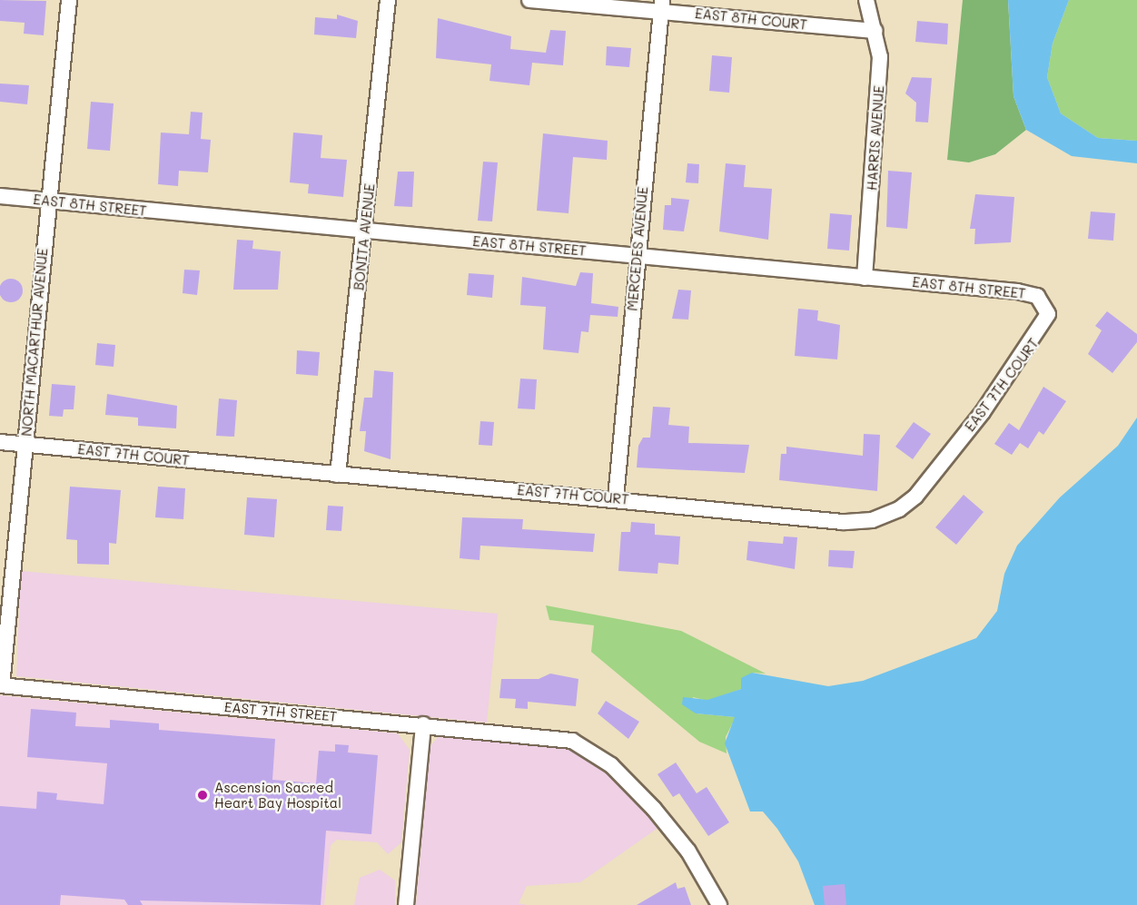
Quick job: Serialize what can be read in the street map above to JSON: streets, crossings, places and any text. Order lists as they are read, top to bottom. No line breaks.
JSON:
{"streets":{"street":["EAST 8TH COURT","HARRIS AVENUE","EAST 8TH STREET","BONITA AVENUE","MERCEDES AVENUE","NORTH MACARTHUR AVENUE","EAST 7TH COURT","EAST 7TH STREET"]},"crossings":[["EAST 8TH COURT","HARRIS AVENUE"],["EAST 8TH COURT","MERCEDES AVENUE"],["HARRIS AVENUE","EAST 8TH STREET"],["EAST 8TH STREET","BONITA AVENUE"],["EAST 8TH STREET","MERCEDES AVENUE"],["EAST 8TH STREET","NORTH MACARTHUR AVENUE"],["EAST 8TH STREET","EAST 7TH COURT"],["BONITA AVENUE","EAST 7TH COURT"],["MERCEDES AVENUE","EAST 7TH COURT"],["NORTH MACARTHUR AVENUE","EAST 7TH COURT"],["NORTH MACARTHUR AVENUE","EAST 7TH STREET"]],"places":["Ascension Sacred Heart Bay Hospital"]}
